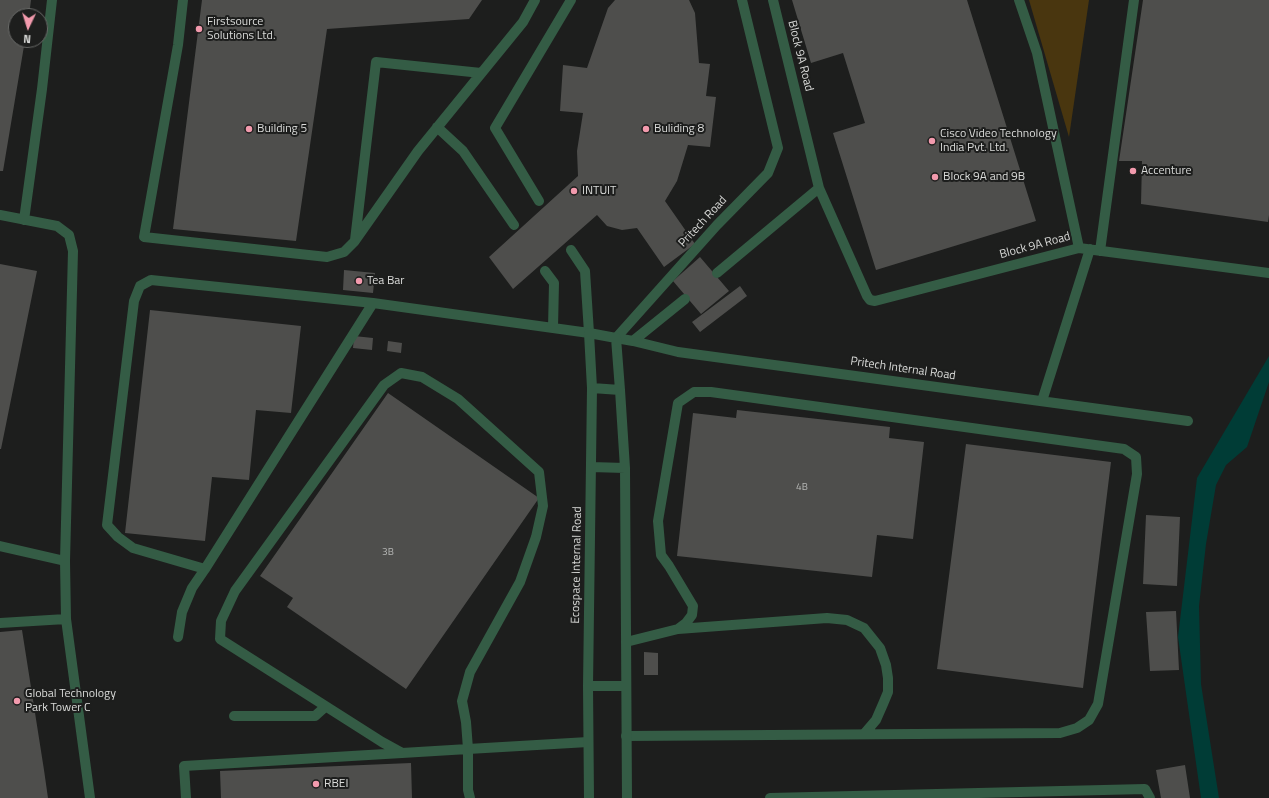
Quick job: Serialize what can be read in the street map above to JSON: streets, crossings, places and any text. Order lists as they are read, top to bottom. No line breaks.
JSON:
{"streets":{"street":["Block 9A Road","Pritech Road","Pritech Internal Road","Ecospace Internal Road"]},"crossings":[["Pritech Road","Pritech Internal Road"]],"places":["Firstsource Solutions Ltd.","Building 5","Buliding 8","Cisco Video Technology India Pvt. Ltd.","Accenture","Block 9A and 9B","INTUIT","Tea Bar","Global Technology Park Tower C","RBEI"],"house_numbers":["4B","3B"],"north":"bottom"}
